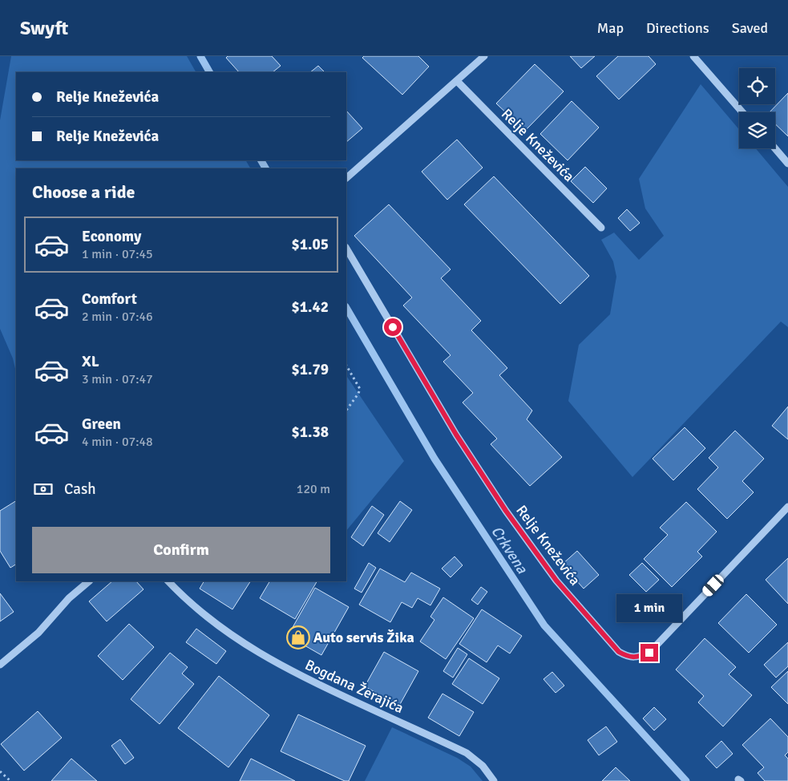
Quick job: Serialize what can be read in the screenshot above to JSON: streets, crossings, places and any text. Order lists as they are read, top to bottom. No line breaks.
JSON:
{"streets":{"street":["Relje Kneževića","Bogdana Žerajića"]},"water":["Crkvena"],"places":{"shop":["Auto servis Žika"]},"page":{"header":"Swyft","nav":["Map","Directions","Saved"],"banner":["Relje Kneževića","Relje Kneževića"],"heading":"Choose a ride","list":[{"name":"Economy","note":"1 min · 07:45","value":"$1.05"},{"name":"Comfort","note":"2 min · 07:46","value":"$1.42"},{"name":"XL","note":"3 min · 07:47","value":"$1.79"},{"name":"Green","note":"4 min · 07:48","value":"$1.38"}],"pay":["Cash","120 m"],"buttons":"Confirm","bubble":"1 min"}}
